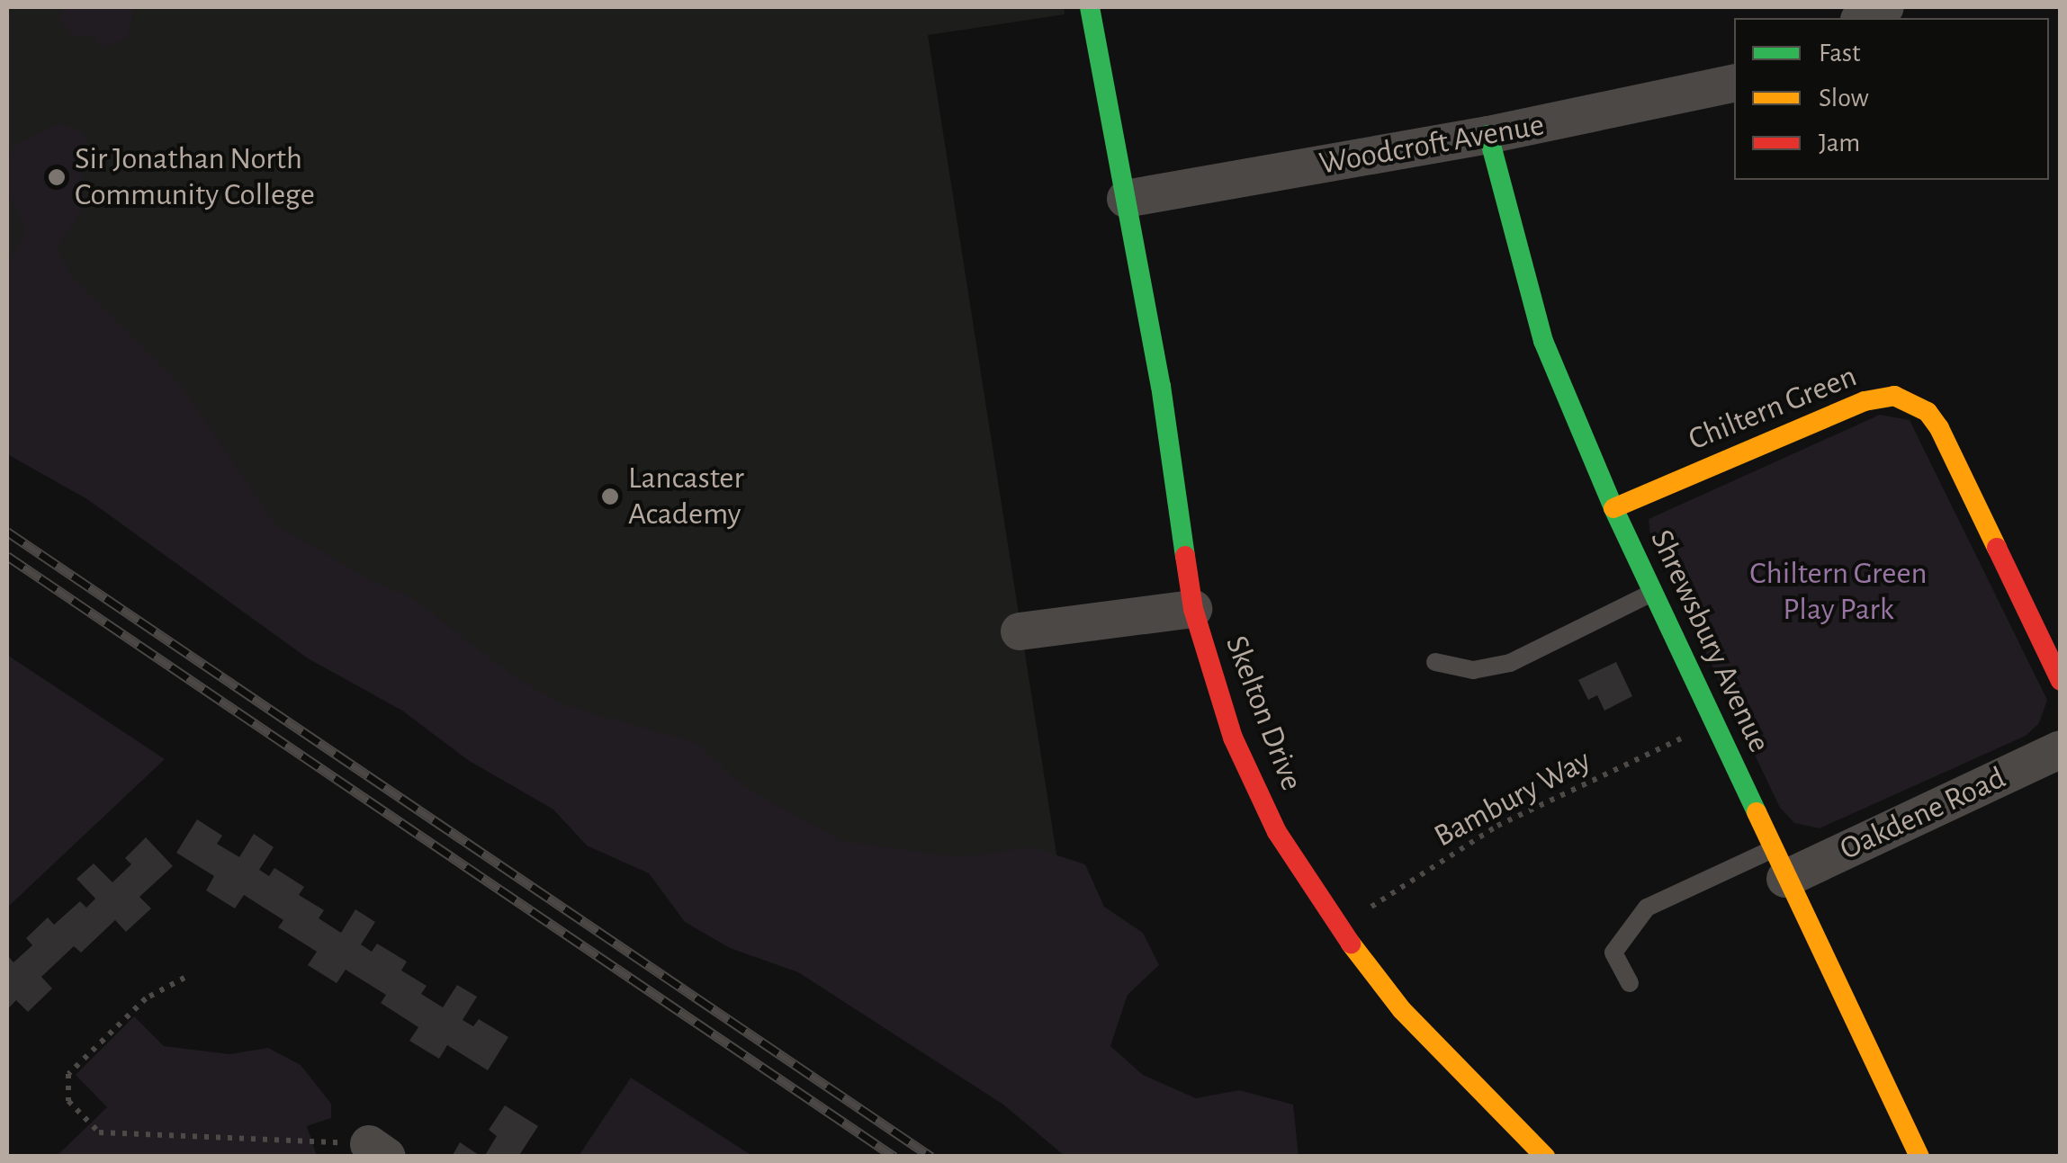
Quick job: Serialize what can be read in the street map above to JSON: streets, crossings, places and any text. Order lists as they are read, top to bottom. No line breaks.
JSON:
{"streets":{"street":["Woodcroft Avenue","Chiltern Green","Shrewsbury Avenue","Skelton Drive","Oakdene Road"],"path":["Bambury Way"]},"crossings":[["Woodcroft Avenue","Shrewsbury Avenue"],["Woodcroft Avenue","Skelton Drive"],["Chiltern Green","Shrewsbury Avenue"],["Shrewsbury Avenue","Bambury Way"],["Shrewsbury Avenue","Oakdene Road"],["Skelton Drive","Bambury Way"]],"parks":["Chiltern Green Play Park"],"places":["Sir Jonathan North Community College","Lancaster Academy"],"legend":["Fast","Slow","Jam"]}
